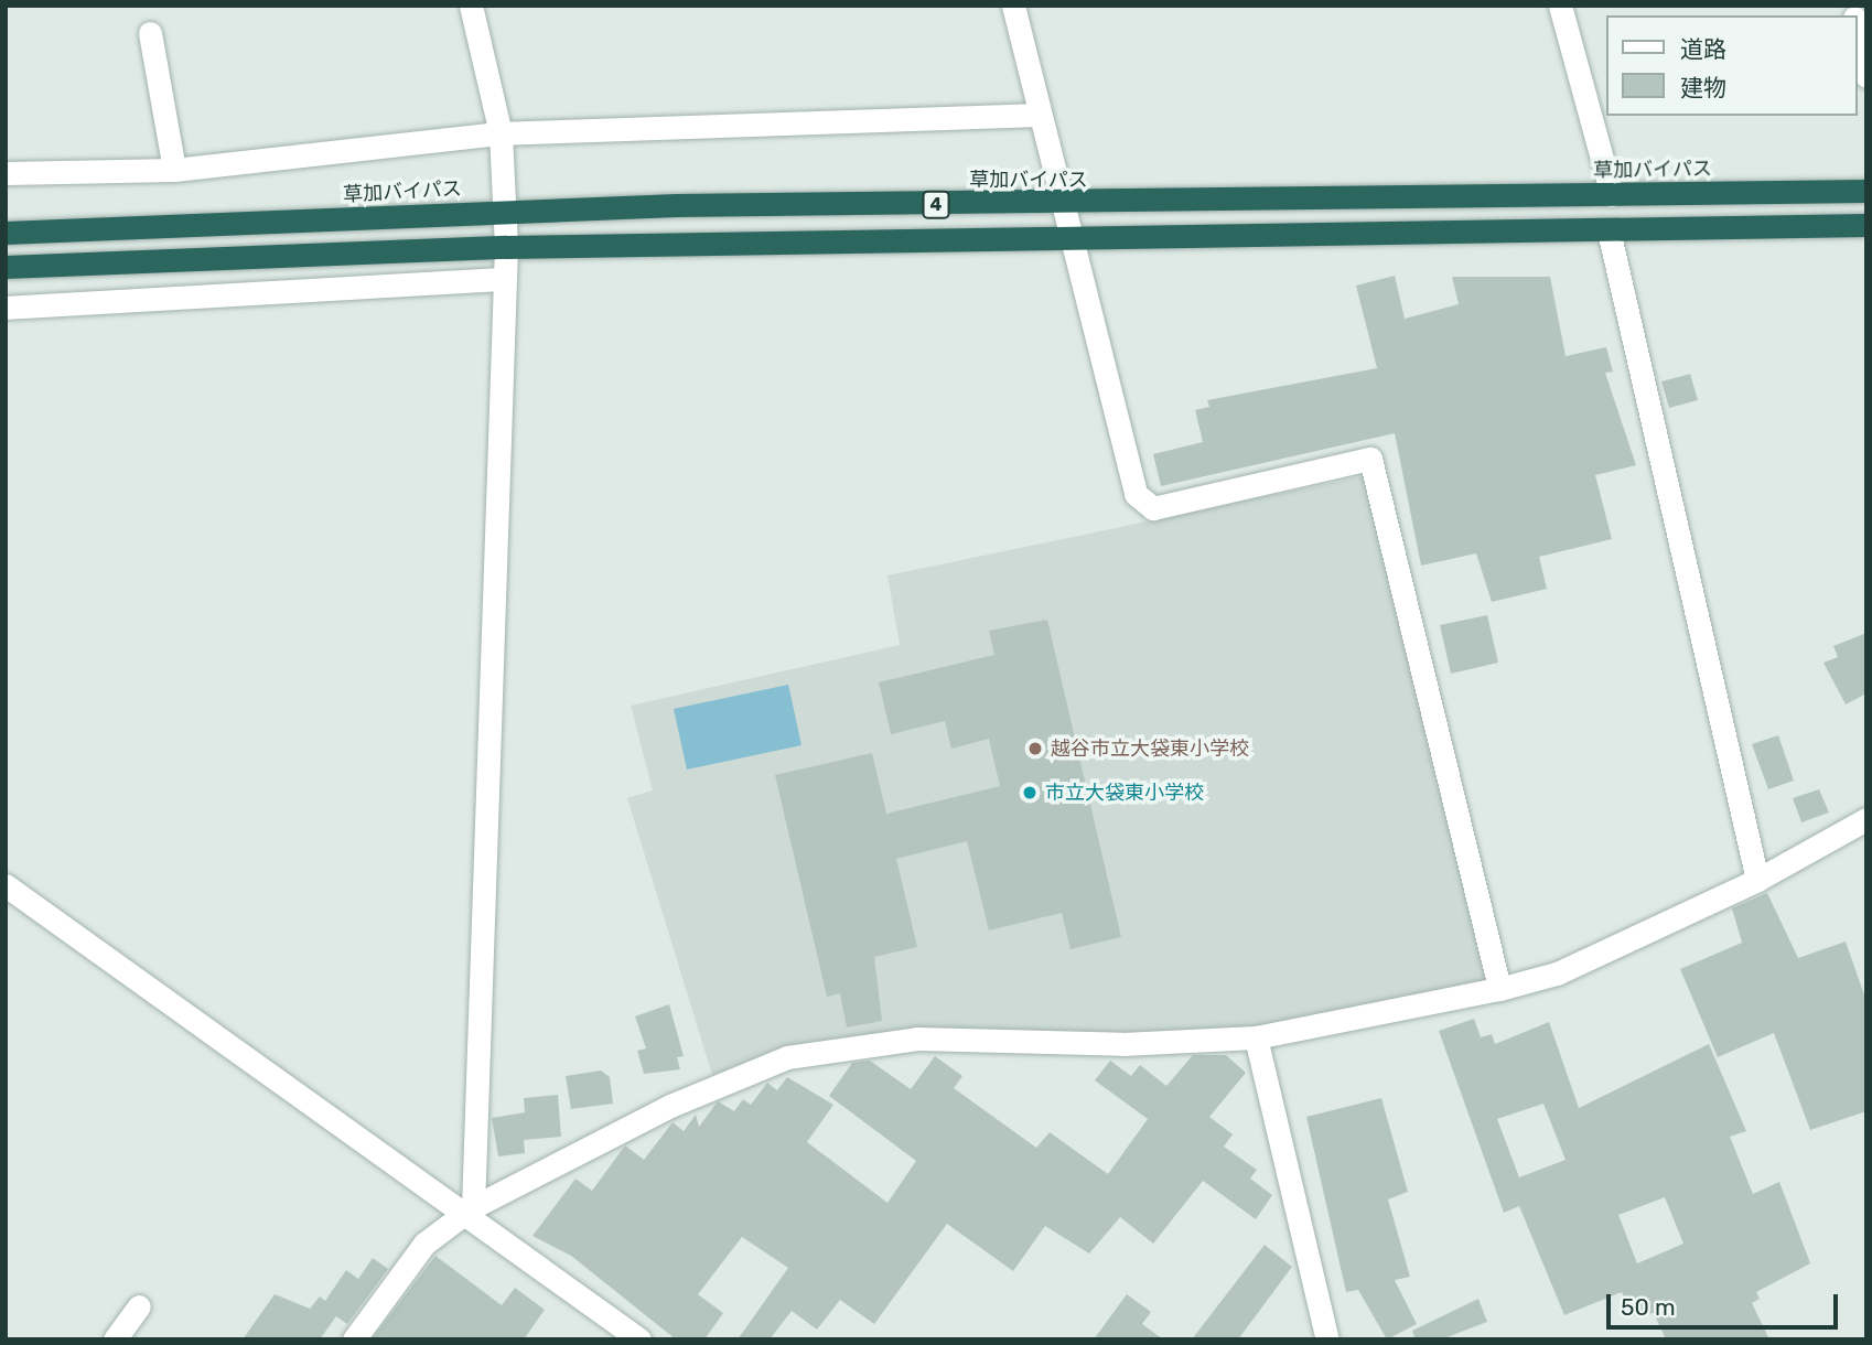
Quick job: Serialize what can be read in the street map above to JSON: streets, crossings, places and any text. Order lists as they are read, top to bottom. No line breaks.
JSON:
{"streets":{"highway":["草加バイパス","4"]},"places":["越谷市立大袋東小学校","市立大袋東小学校"],"legend":["道路","建物"],"scale_bar":"50 m"}
